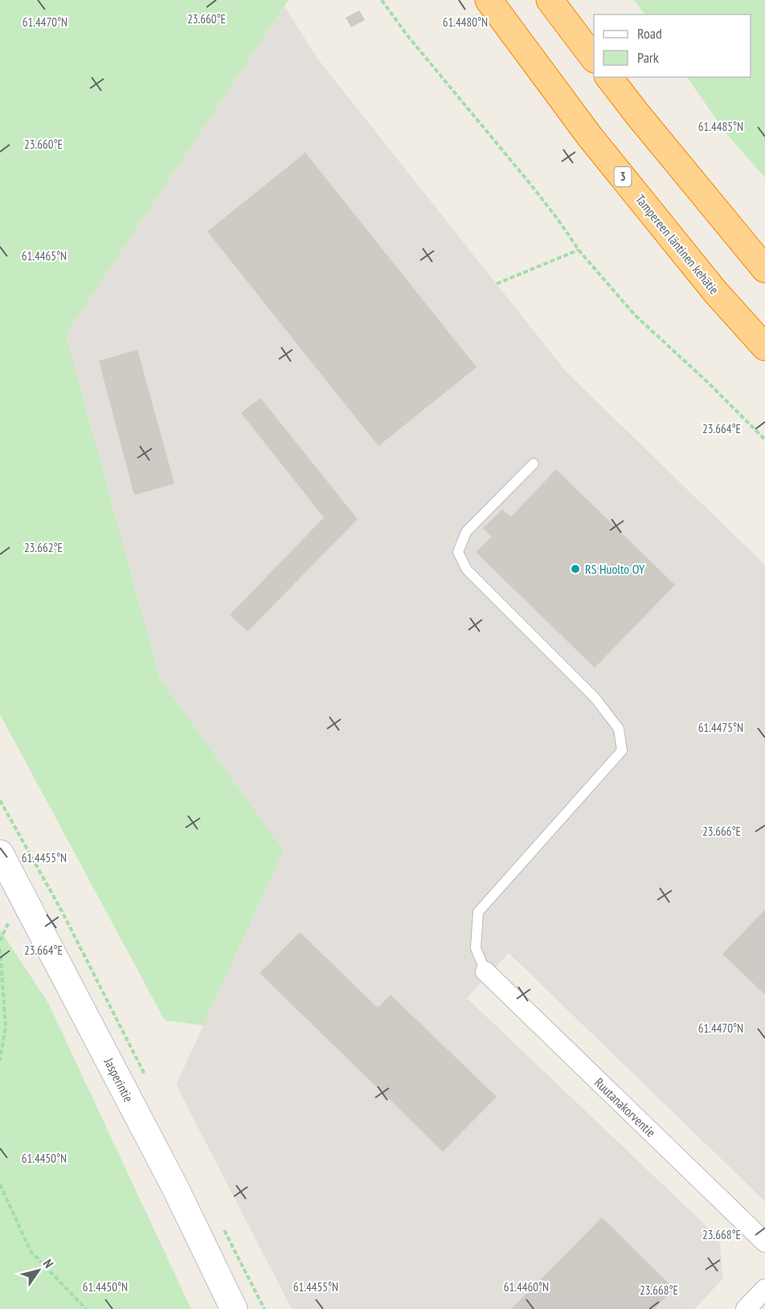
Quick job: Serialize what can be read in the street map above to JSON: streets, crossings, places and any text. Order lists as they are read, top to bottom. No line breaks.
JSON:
{"streets":{"highway":["3","Tampereen läntinen kehätie"],"main road":["Jasperintie"],"street":["Ruutanakorventie"]},"places":["RS Huolto OY"],"legend":["Road","Park"],"north":"top right","coordinates":["23.660°E","61.4470°N","61.4480°N","61.4485°N","61.4465°N","23.664°E","23.662°E","61.4475°N","23.666°E","61.4455°N","61.4450°N","23.668°E","61.4460°N"]}
